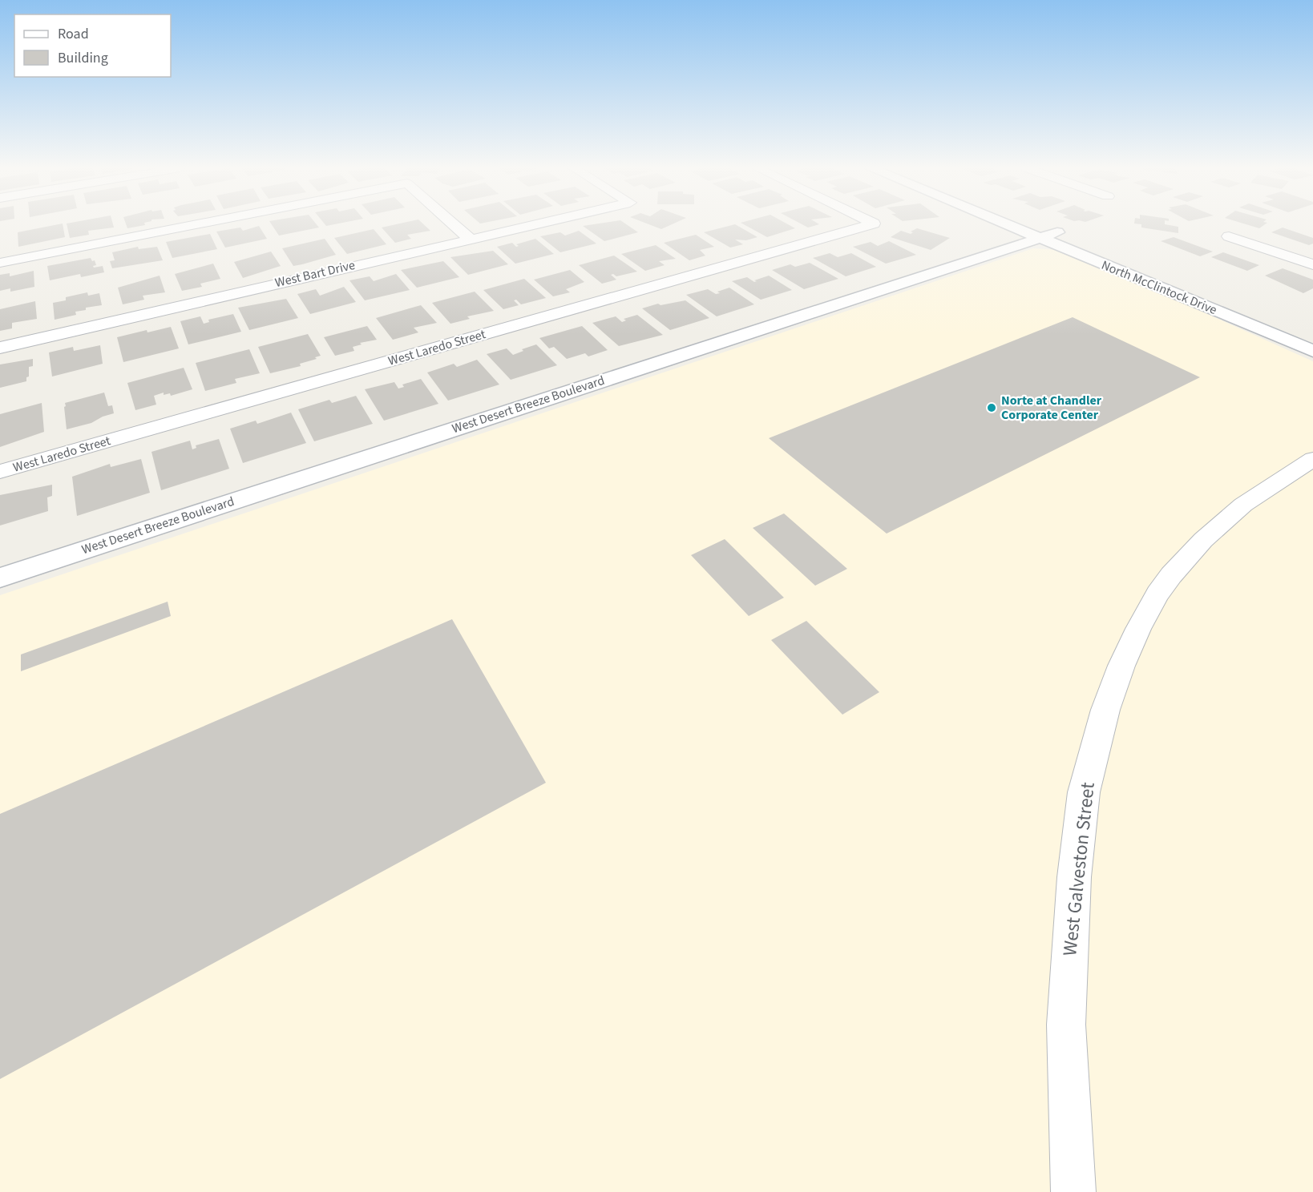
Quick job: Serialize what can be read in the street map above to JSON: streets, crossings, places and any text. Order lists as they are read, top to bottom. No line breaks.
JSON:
{"streets":{"main road":["North McClintock Drive","West Desert Breeze Boulevard"],"street":["West Bart Drive","West Laredo Street","West Galveston Street"]},"crossings":[["North McClintock Drive","West Desert Breeze Boulevard"]],"places":["Norte at Chandler Corporate Center"],"legend":["Road","Building"]}
